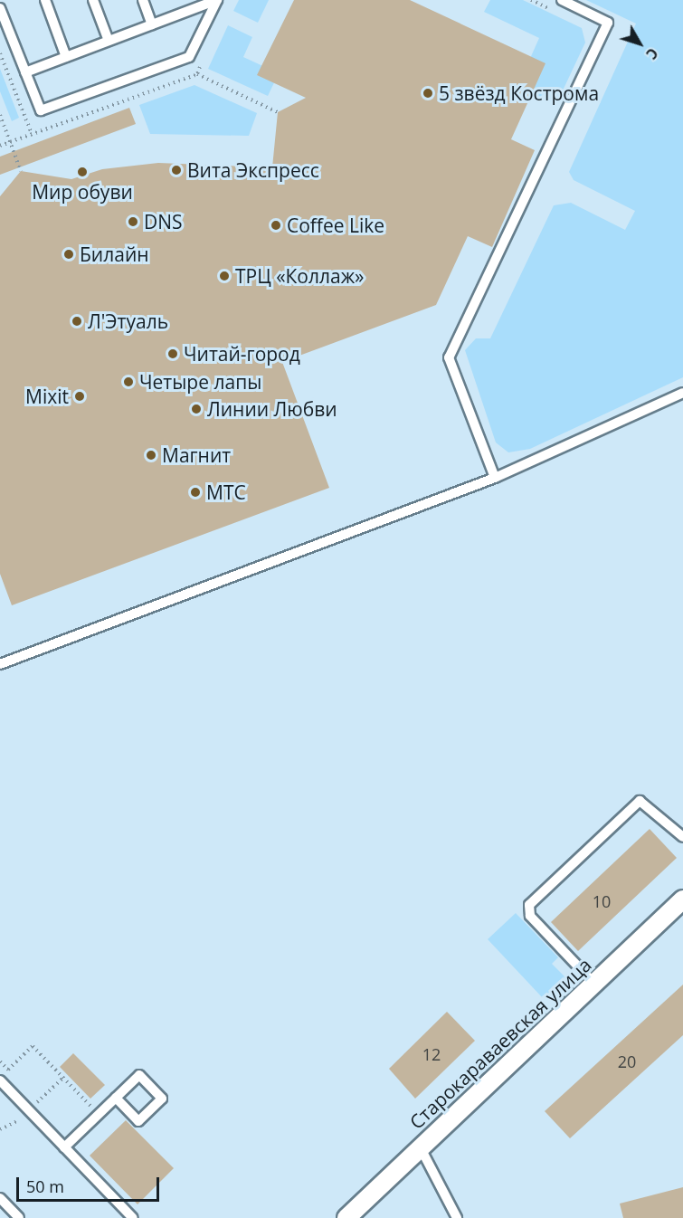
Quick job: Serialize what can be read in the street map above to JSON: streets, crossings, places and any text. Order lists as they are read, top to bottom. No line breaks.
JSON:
{"streets":{"street":["Старокараваевская улица"]},"places":["5 звёзд Кострома","Вита Экспресс","Мир обуви","DNS","Coffee Like","Билайн","ТРЦ «Коллаж»","Л'Этуаль","Читай-город","Четыре лапы","Mixit","Линии Любви","Магнит","МТС"],"house_numbers":["10","12","20"],"scale_bar":"50 m","north":"bottom right"}
